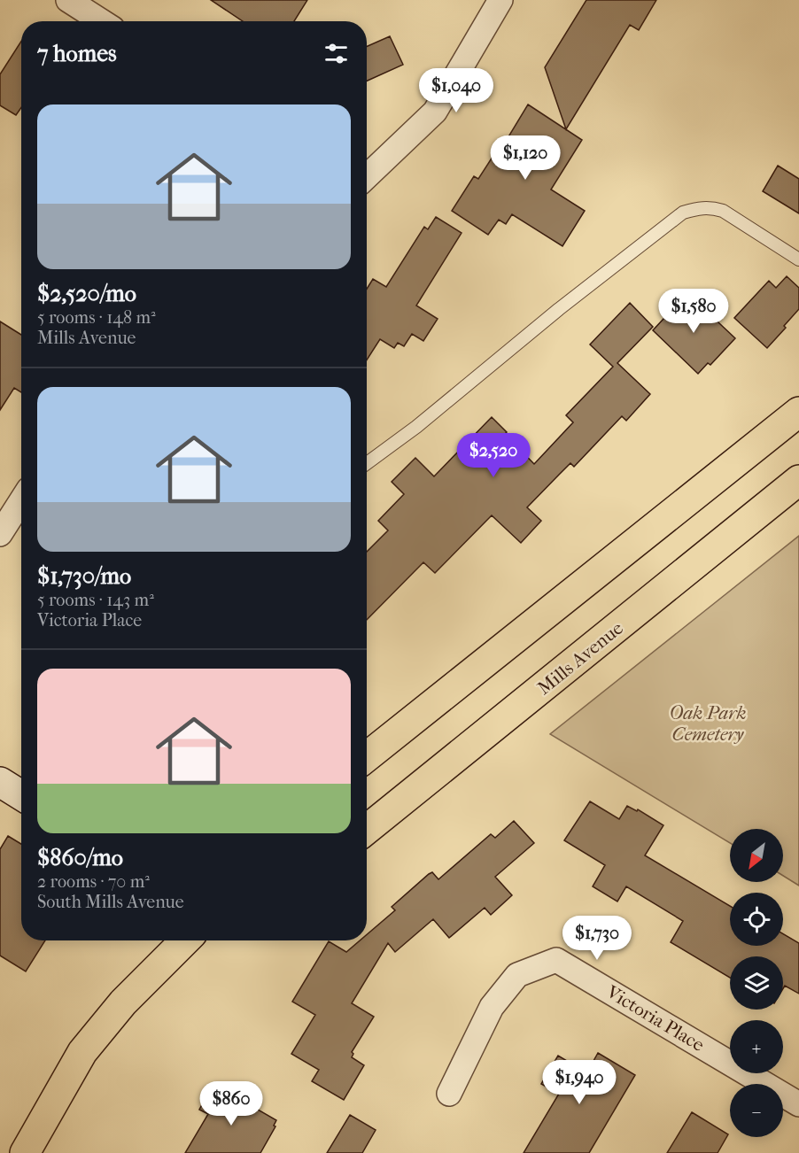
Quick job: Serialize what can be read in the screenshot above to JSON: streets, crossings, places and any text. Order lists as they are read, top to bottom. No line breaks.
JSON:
{"streets":{"main road":["Mills Avenue"],"street":["Victoria Place"]},"parks":["Oak Park Cemetery"],"north":"bottom left","page":{"heading":"7 homes","price":["$1,040","$1,120","$1,580","$2,520","$1,730","$1,940","$860"],"list":[{"name":"$2,520/mo","note":"5 rooms · 148 m² · Mills Avenue"},{"name":"$1,730/mo","note":"5 rooms · 143 m² · Victoria Place"},{"name":"$860/mo","note":"2 rooms · 70 m² · South Mills Avenue"}],"map_buttons":["+","−"]}}
